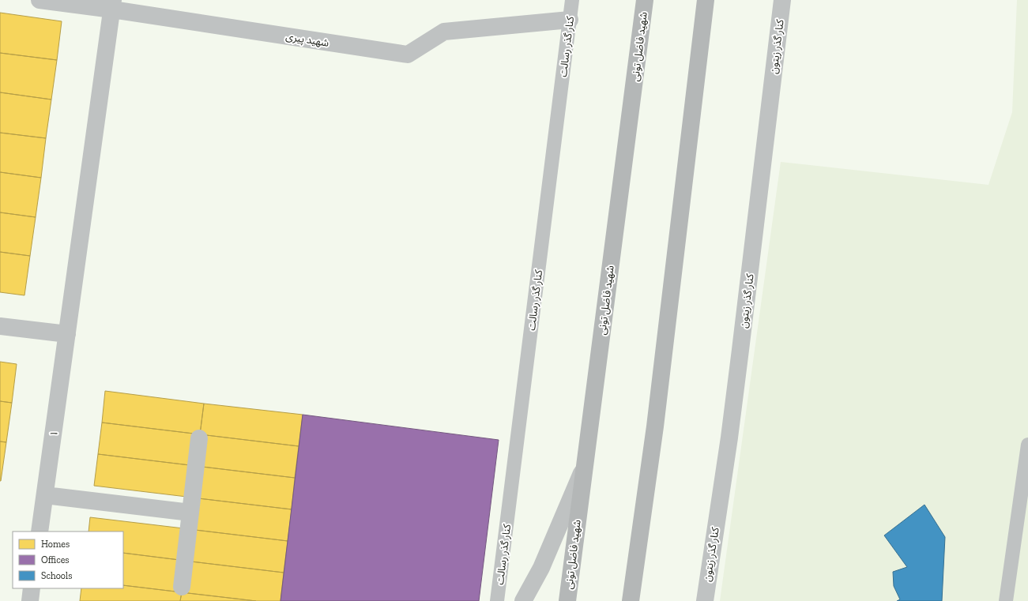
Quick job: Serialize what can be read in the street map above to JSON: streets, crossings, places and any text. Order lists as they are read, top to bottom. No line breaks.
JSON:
{"streets":{"main road":["شهید فاضل تونی"],"street":["شهید پیری","کنار گذر زیتون","۱"],"lane":["کنار گذر رسالت"]},"crossings":[["شهید پیری","کنار گذر رسالت"],["شهید پیری","۱"]],"legend":["Homes","Offices","Schools"]}
